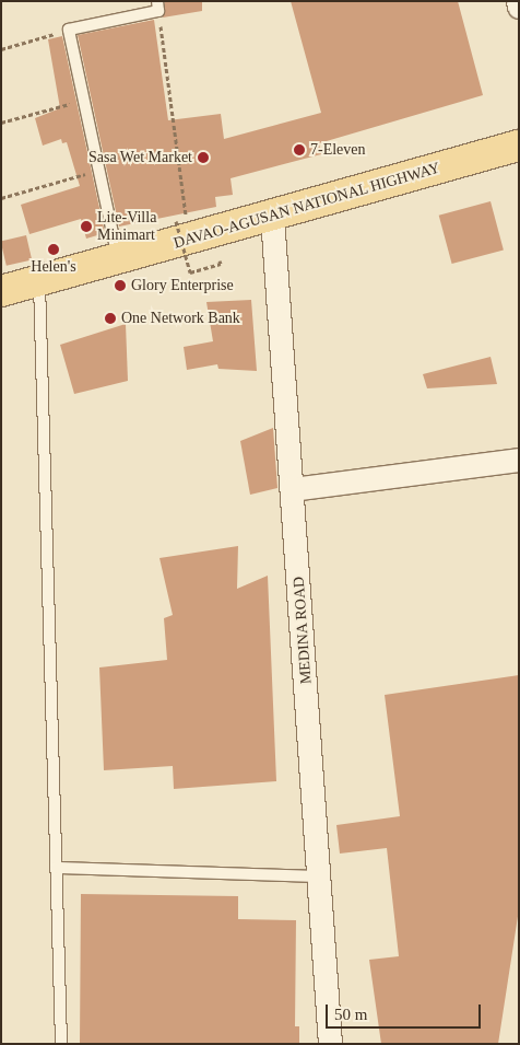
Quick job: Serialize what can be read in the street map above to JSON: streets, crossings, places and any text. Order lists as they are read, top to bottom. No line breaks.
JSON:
{"streets":{"main road":["DAVAO-AGUSAN NATIONAL HIGHWAY"],"street":["MEDINA ROAD"]},"crossings":[["DAVAO-AGUSAN NATIONAL HIGHWAY","MEDINA ROAD"]],"places":["7-Eleven","Sasa Wet Market","Lite-Villa Minimart","Helen's","Glory Enterprise","One Network Bank"],"scale_bar":"50 m"}
